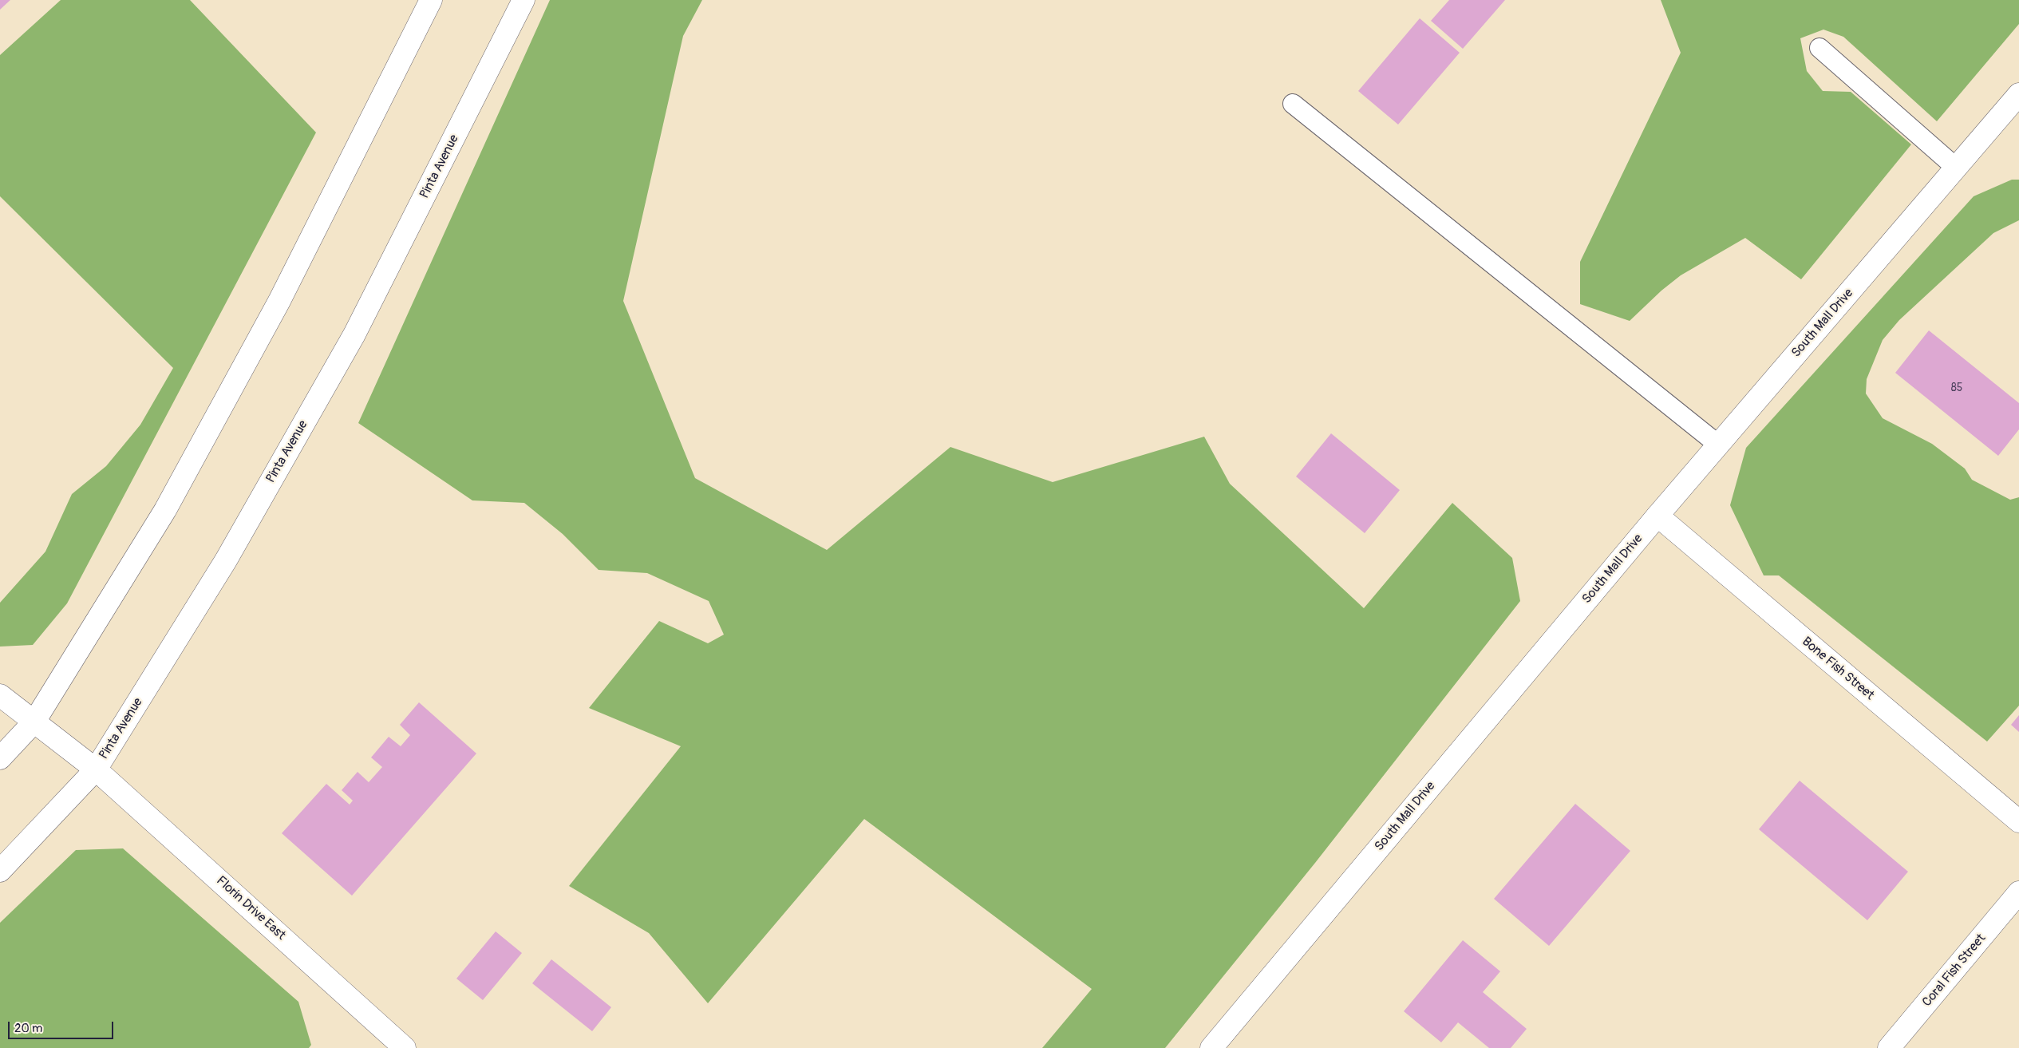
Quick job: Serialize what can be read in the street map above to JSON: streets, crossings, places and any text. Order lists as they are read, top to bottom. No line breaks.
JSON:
{"streets":{"street":["Pinta Avenue","South Mall Drive","Bone Fish Street","Florin Drive East","Coral Fish Street"]},"crossings":[["Pinta Avenue","Florin Drive East"],["South Mall Drive","Bone Fish Street"]],"house_numbers":["85"],"scale_bar":"20 m"}
